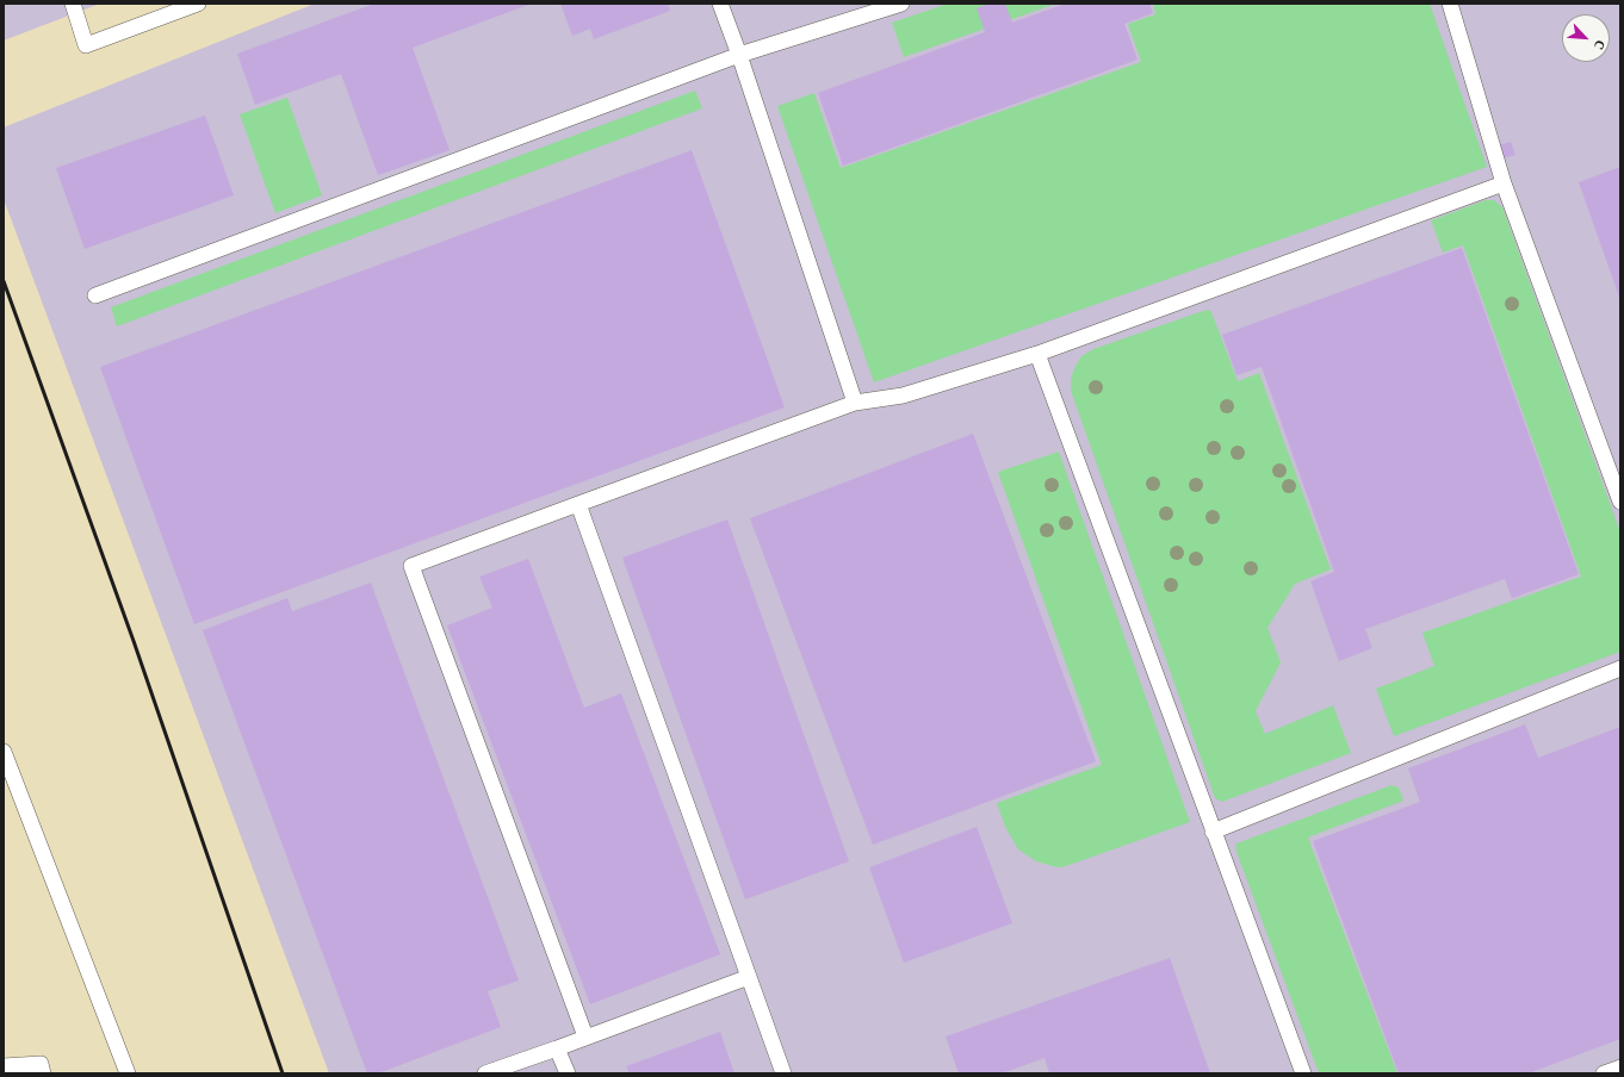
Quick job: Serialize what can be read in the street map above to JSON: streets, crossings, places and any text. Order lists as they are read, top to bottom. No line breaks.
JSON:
{"north":"bottom right"}
